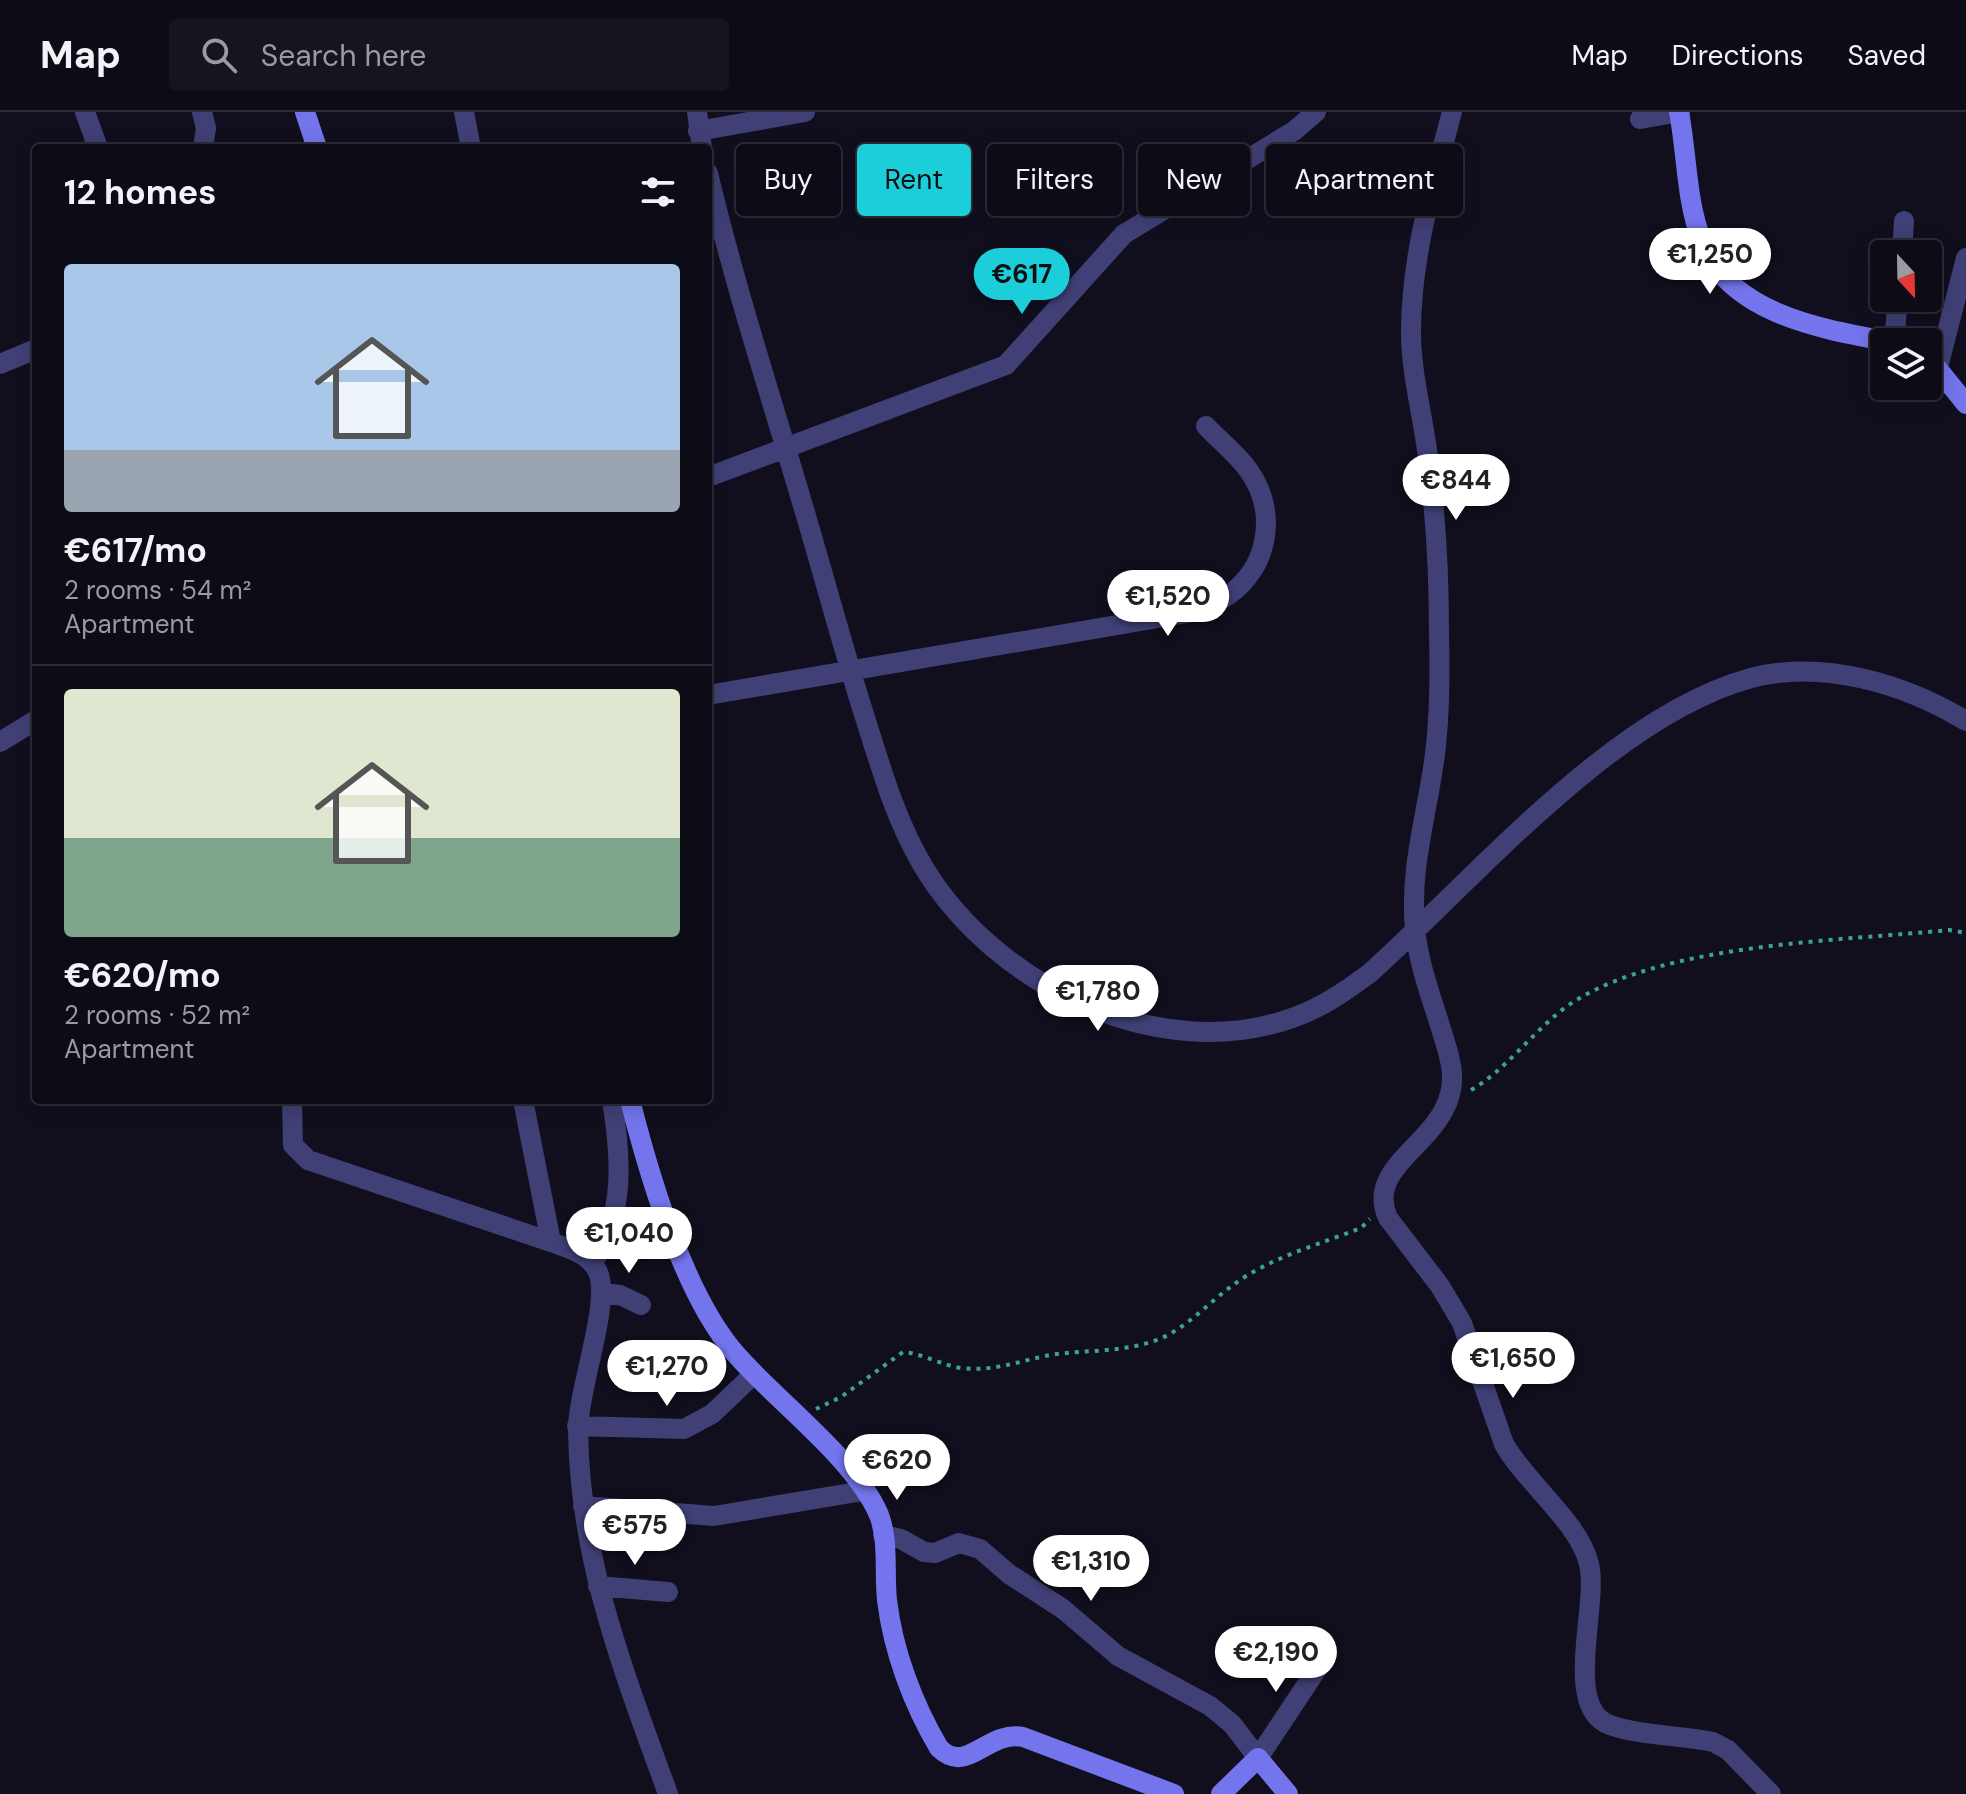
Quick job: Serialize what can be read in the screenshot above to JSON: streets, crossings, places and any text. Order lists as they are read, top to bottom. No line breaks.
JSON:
{"north":"bottom","page":{"header":"Map","search":"Search here","nav":["Map","Directions","Saved"],"chip":["Buy","Rent","Filters","New","Apartment"],"heading":"12 homes","price":["€1,250","€617","€844","€1,520","€1,780","€1,040","€1,650","€1,270","€620","€575","€1,310","€2,190"],"list":[{"name":"€617/mo","note":"2 rooms · 54 m² · Apartment"},{"name":"€620/mo","note":"2 rooms · 52 m² · Apartment"}]}}
